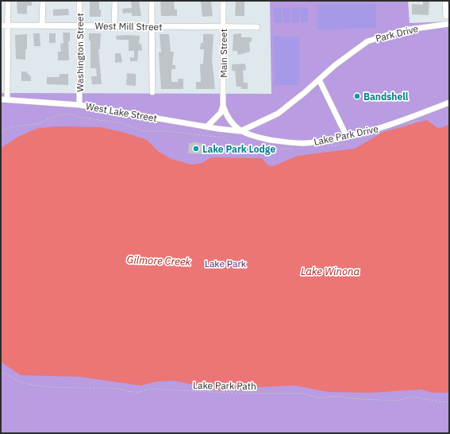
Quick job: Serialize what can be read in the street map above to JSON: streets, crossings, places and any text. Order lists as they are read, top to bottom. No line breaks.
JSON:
{"streets":{"street":["West Mill Street","Park Drive","Washington Street","Main Street","West Lake Street","Lake Park Drive"],"path":["Lake Park Path"]},"crossings":[["West Mill Street","Washington Street"],["West Mill Street","Main Street"],["Park Drive","Main Street"],["Park Drive","West Lake Street"],["Park Drive","Lake Park Drive"],["Washington Street","West Lake Street"],["Main Street","West Lake Street"],["Main Street","Lake Park Drive"],["West Lake Street","Lake Park Drive"]],"water":["Gilmore Creek","Lake Winona"],"parks":["Lake Park"],"places":["Bandshell","Lake Park Lodge"]}
